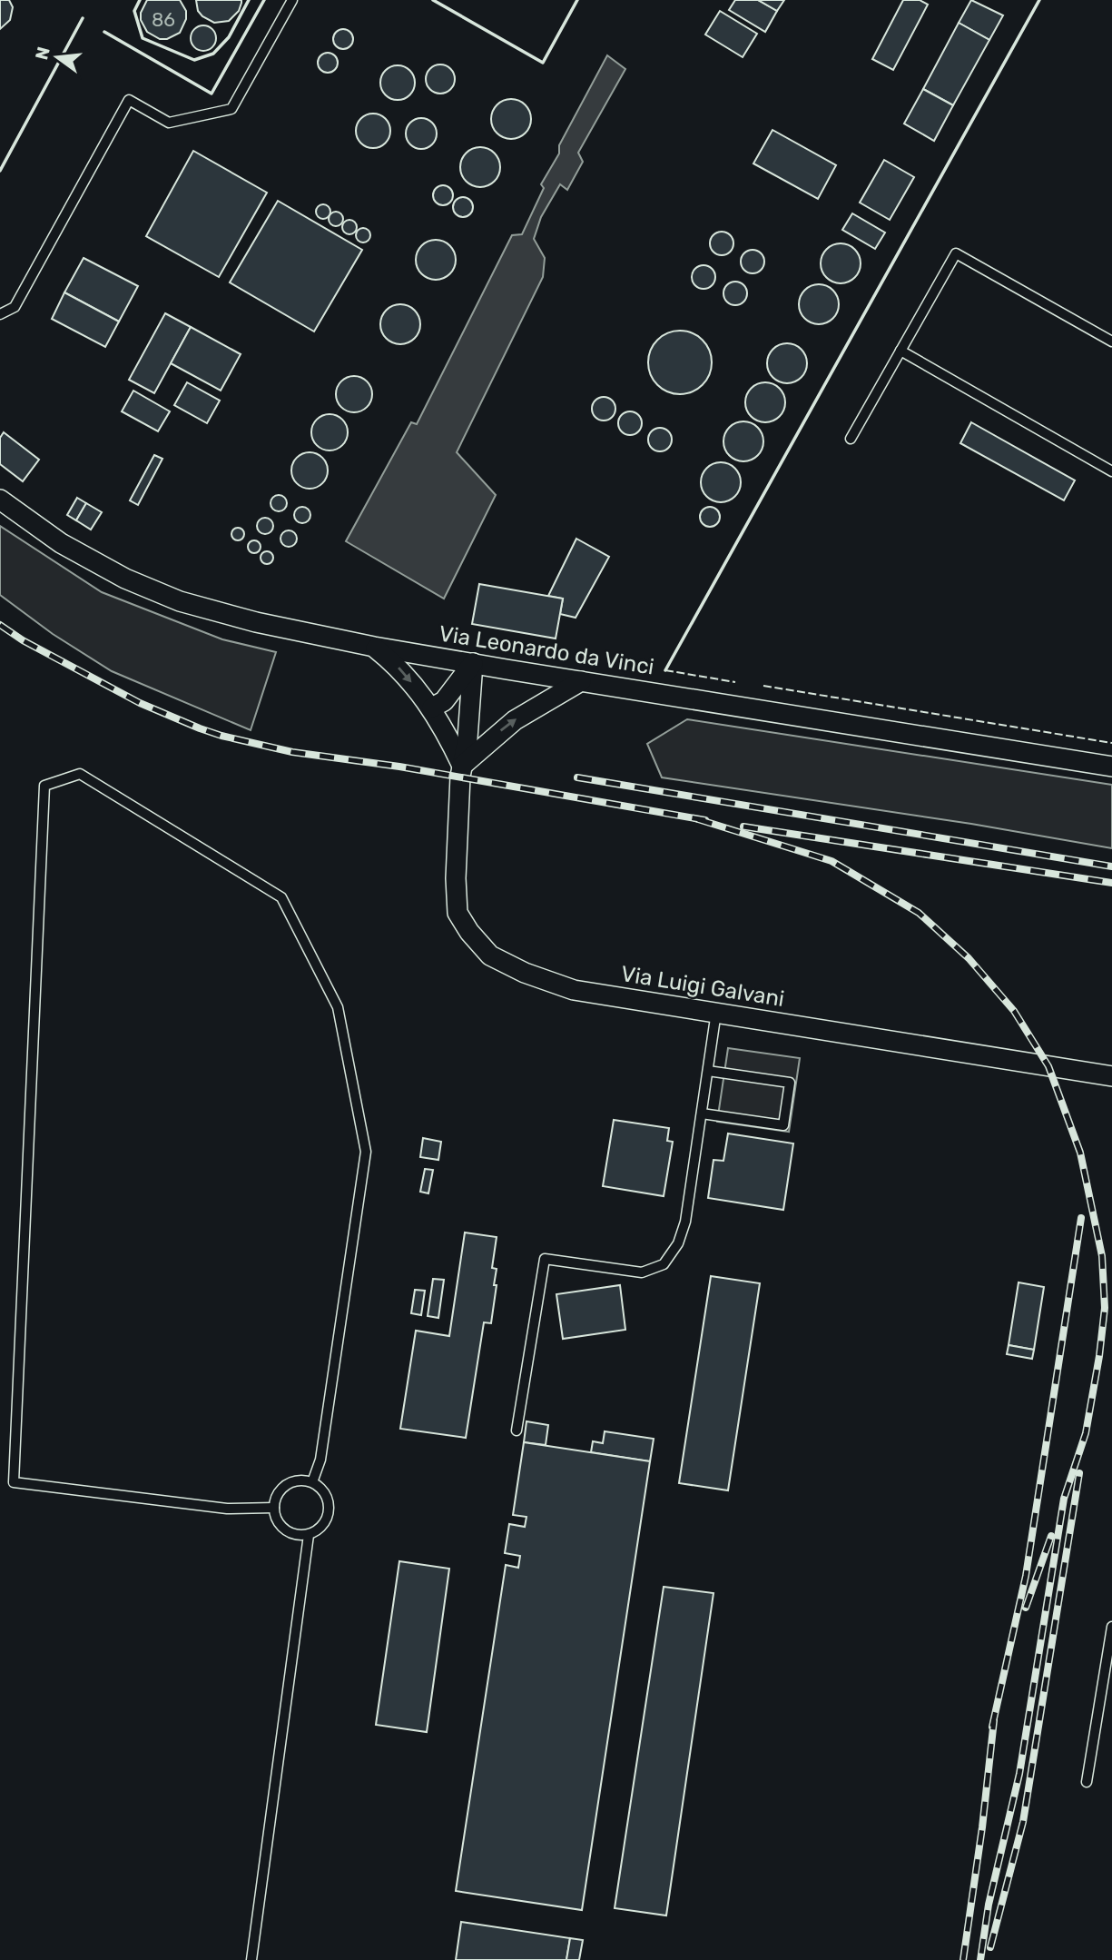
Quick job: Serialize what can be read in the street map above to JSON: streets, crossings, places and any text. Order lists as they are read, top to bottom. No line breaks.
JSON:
{"streets":{"street":["Via Leonardo da Vinci","Via Luigi Galvani"]},"crossings":[["Via Leonardo da Vinci","Via Luigi Galvani"]],"house_numbers":["86"],"north":"left"}
